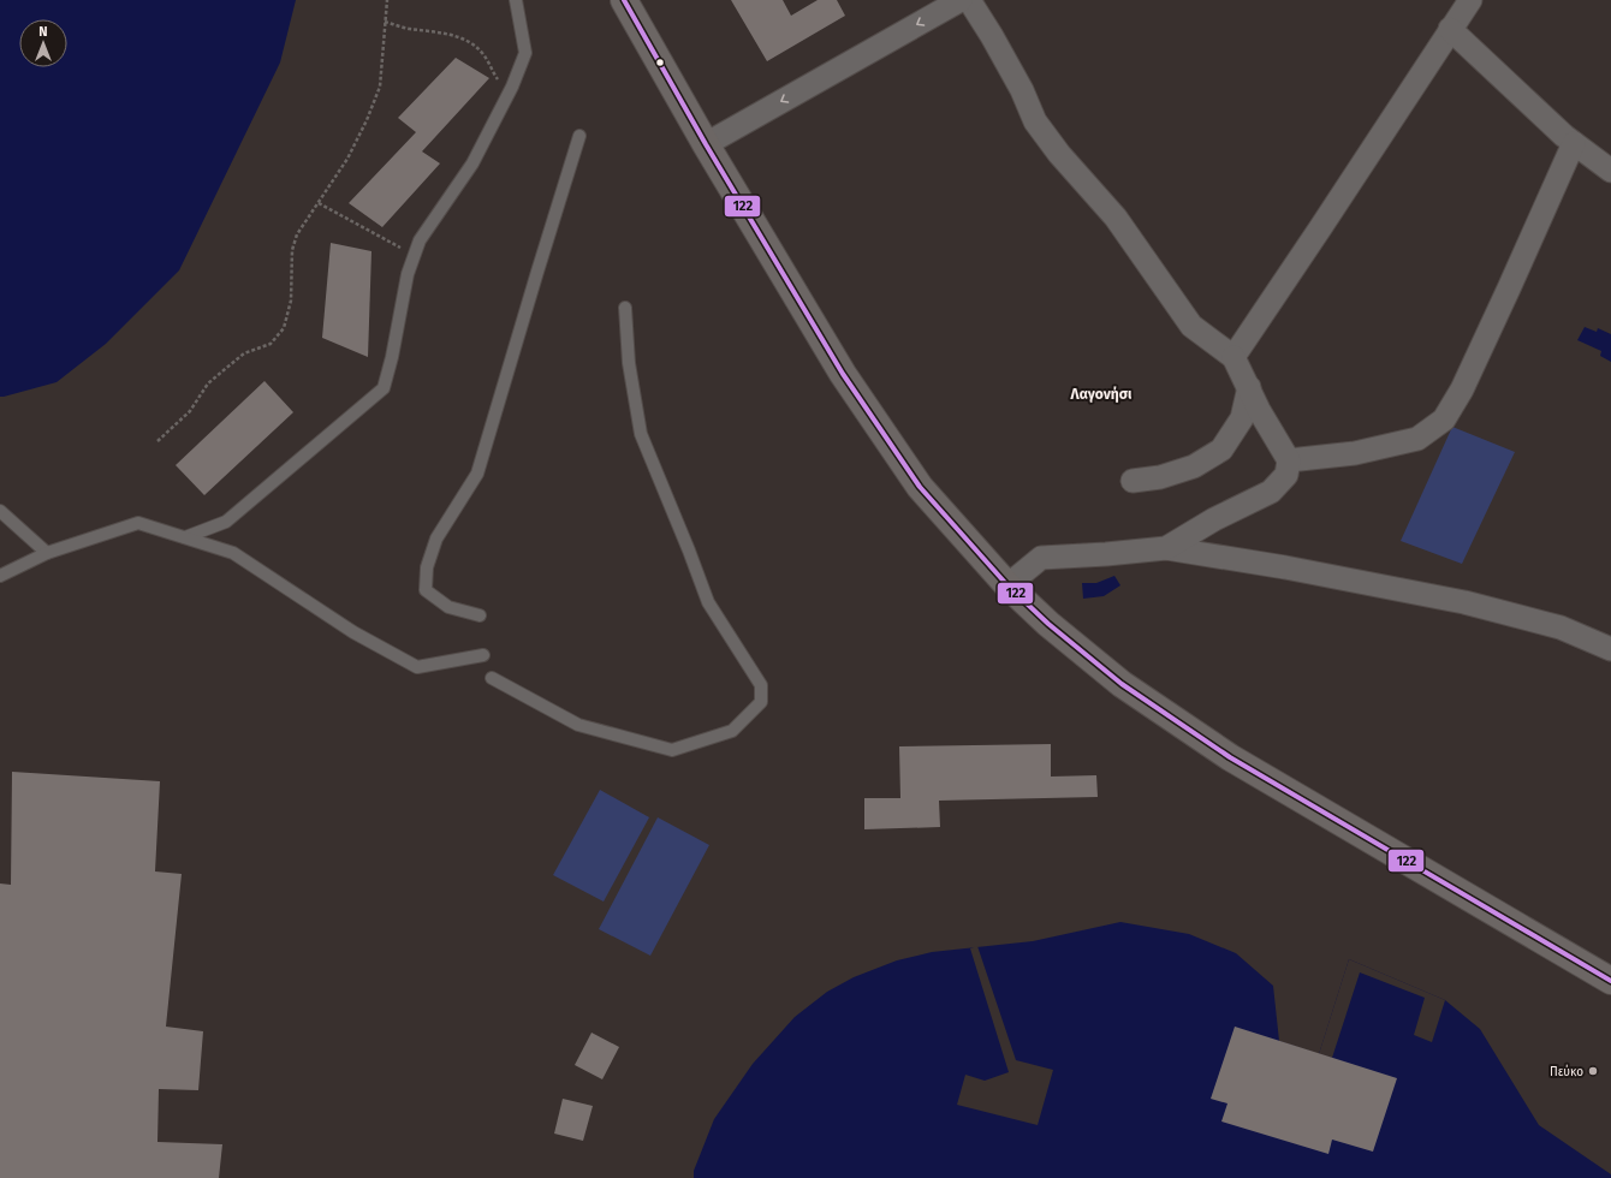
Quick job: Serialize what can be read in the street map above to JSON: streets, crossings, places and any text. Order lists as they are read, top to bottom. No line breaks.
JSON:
{"districts":["Λαγονήσι"],"places":["Πεύκο"],"lines":["transit line 122"],"north":"top"}
